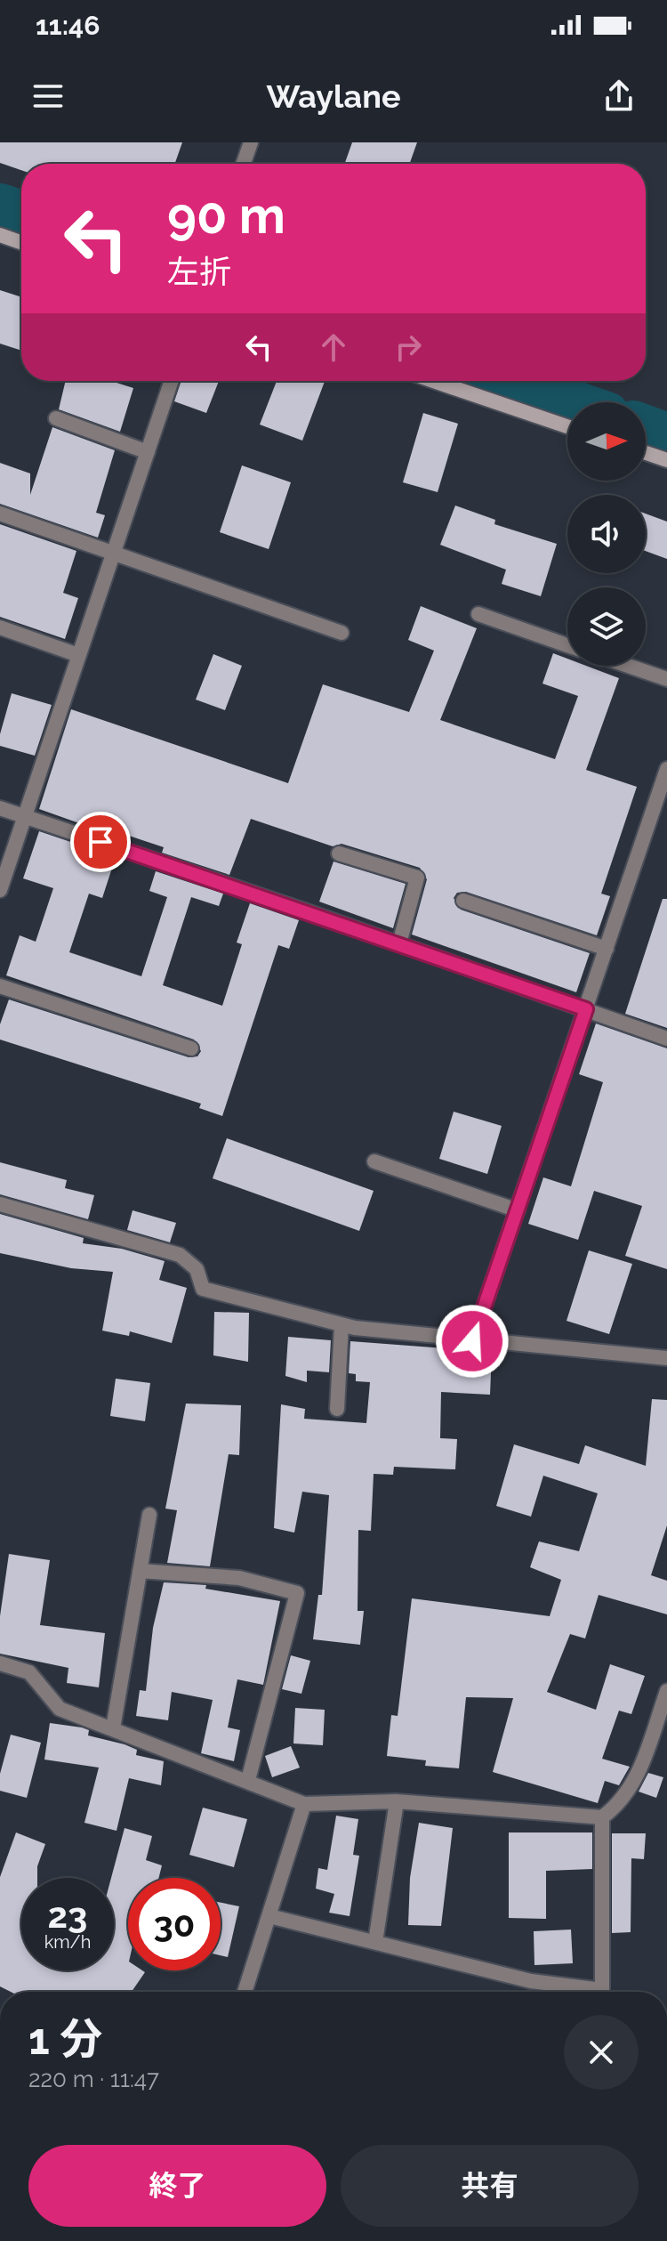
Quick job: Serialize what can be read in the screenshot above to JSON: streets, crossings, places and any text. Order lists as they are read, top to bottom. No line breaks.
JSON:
{"north":"right","page":{"status":"11:46","header":"Waylane","turn":["90 m","左折"],"speed":"23 km/h","limit":"30","heading":["1 分","220 m · 11:47"],"buttons":["終了","共有"]}}
